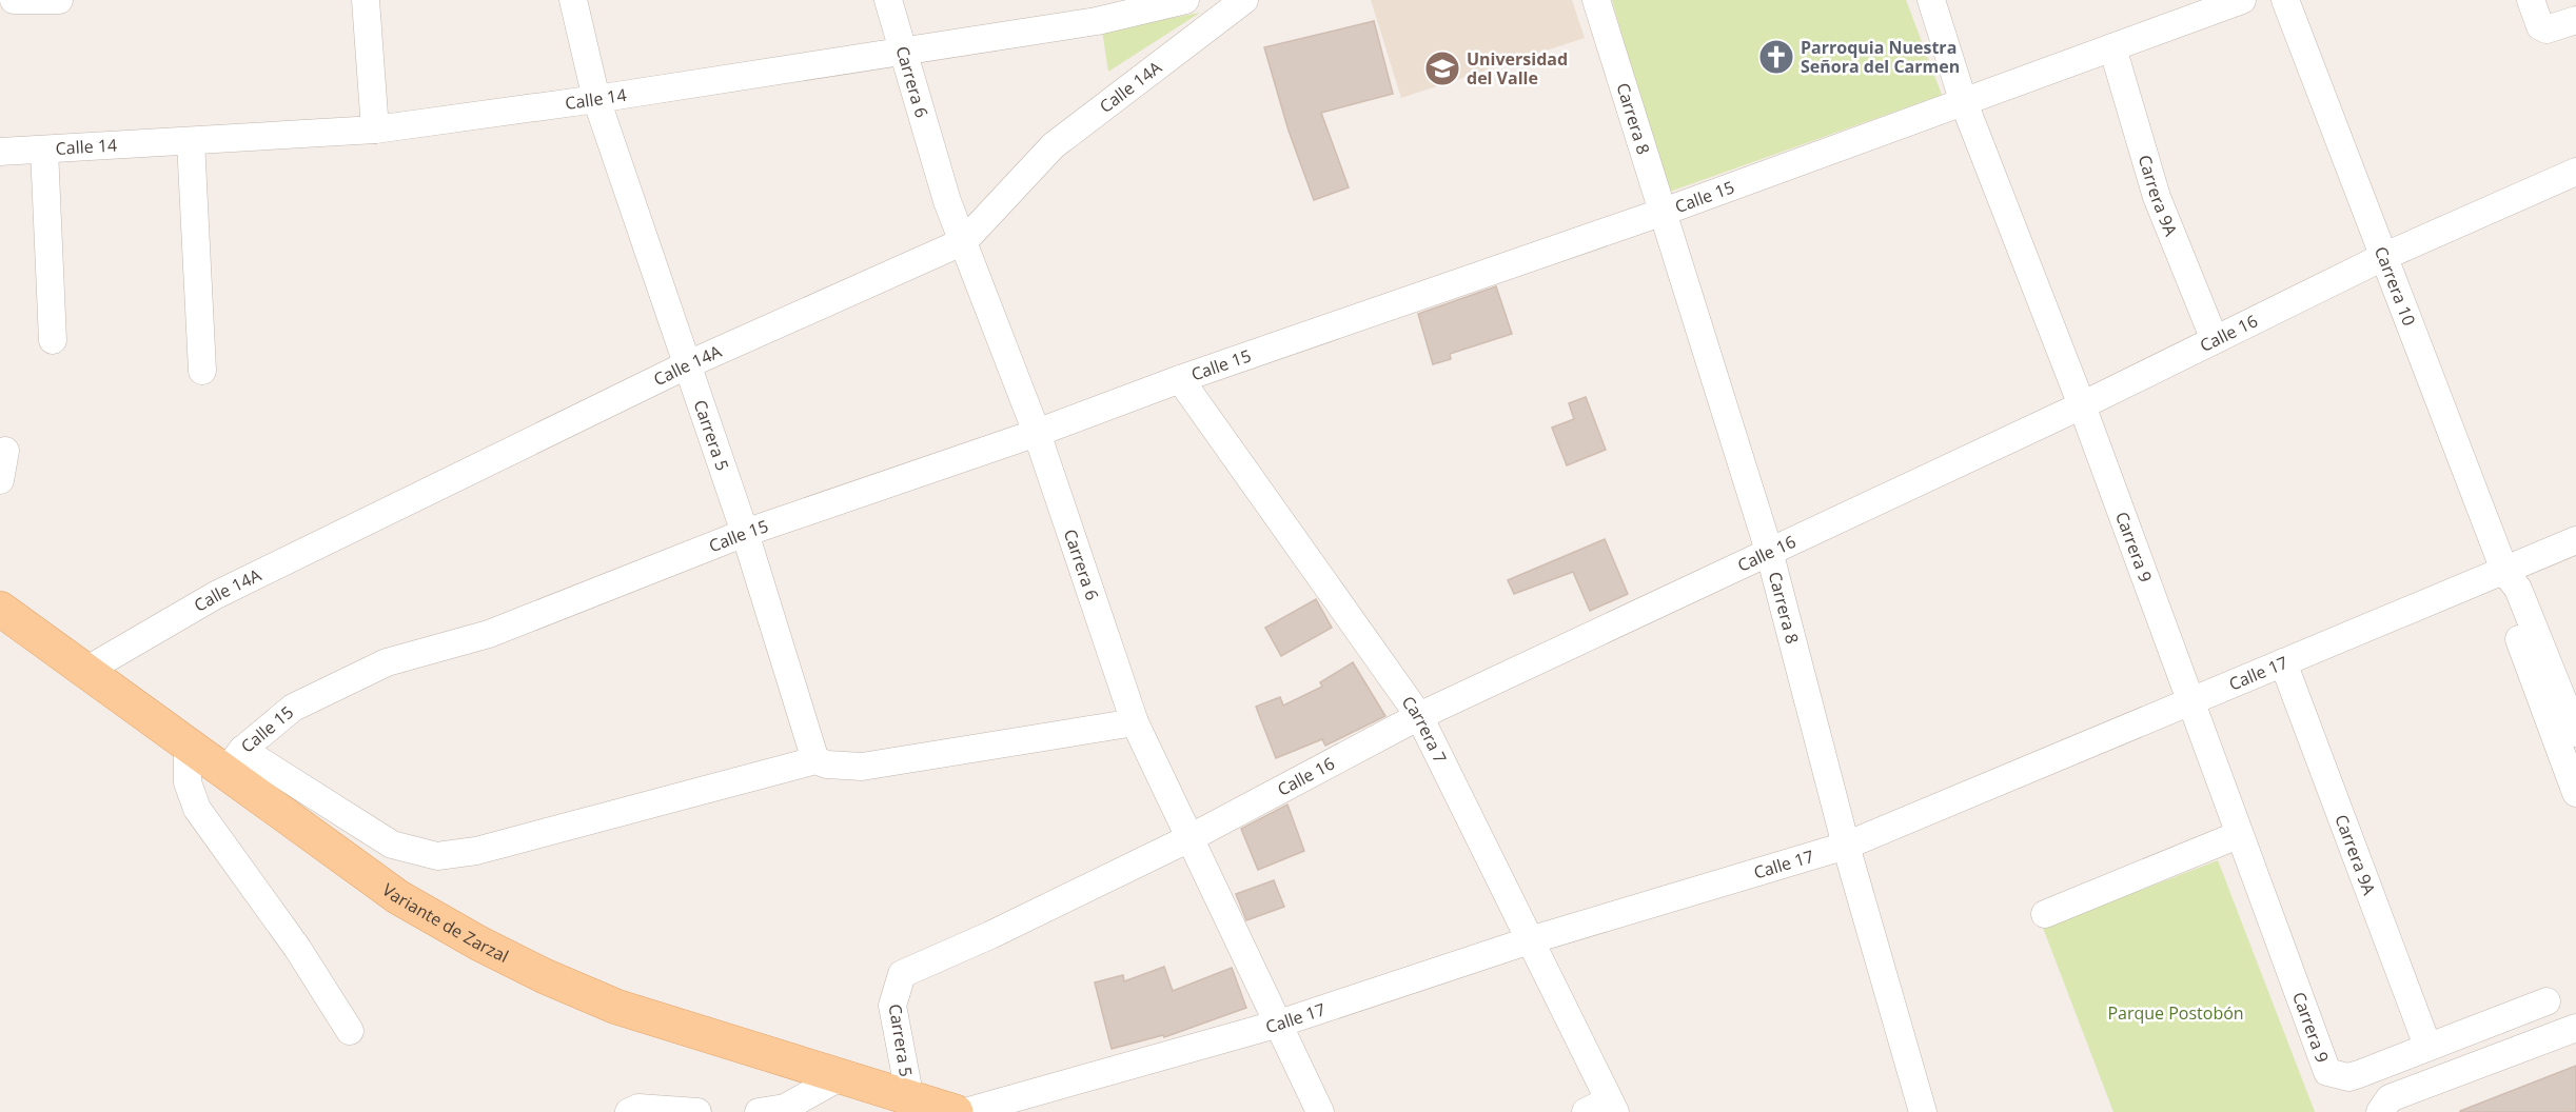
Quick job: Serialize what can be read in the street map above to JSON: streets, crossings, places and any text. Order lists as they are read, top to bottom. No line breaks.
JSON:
{"streets":{"main road":["Variante de Zarzal"],"street":["Carrera 6","Calle 14A","Calle 14","Carrera 8","Carrera 9A","Calle 15","Carrera 10","Calle 16","Carrera 5","Carrera 9","Calle 17","Carrera 7"]},"crossings":[["Carrera 6","Calle 14A"],["Carrera 6","Calle 14"],["Carrera 6","Calle 15"],["Carrera 6","Calle 16"],["Carrera 6","Calle 17"],["Calle 14A","Carrera 5"],["Calle 14A","Variante de Zarzal"],["Calle 14","Carrera 5"],["Carrera 8","Calle 15"],["Carrera 8","Calle 16"],["Carrera 8","Calle 17"],["Carrera 9A","Calle 15"],["Carrera 9A","Calle 16"],["Carrera 9A","Carrera 9"],["Carrera 9A","Calle 17"],["Calle 15","Carrera 5"],["Calle 15","Carrera 9"],["Calle 15","Carrera 7"],["Calle 15","Variante de Zarzal"],["Carrera 10","Calle 16"],["Carrera 10","Calle 17"],["Calle 16","Carrera 5"],["Calle 16","Carrera 9"],["Calle 16","Carrera 7"],["Carrera 5","Variante de Zarzal"],["Carrera 9","Calle 17"],["Calle 17","Carrera 7"]],"parks":["Parque Postobón"],"places":{"church":["Parroquia Nuestra Señora del Carmen"],"school or university":["Universidad del Valle"]}}
